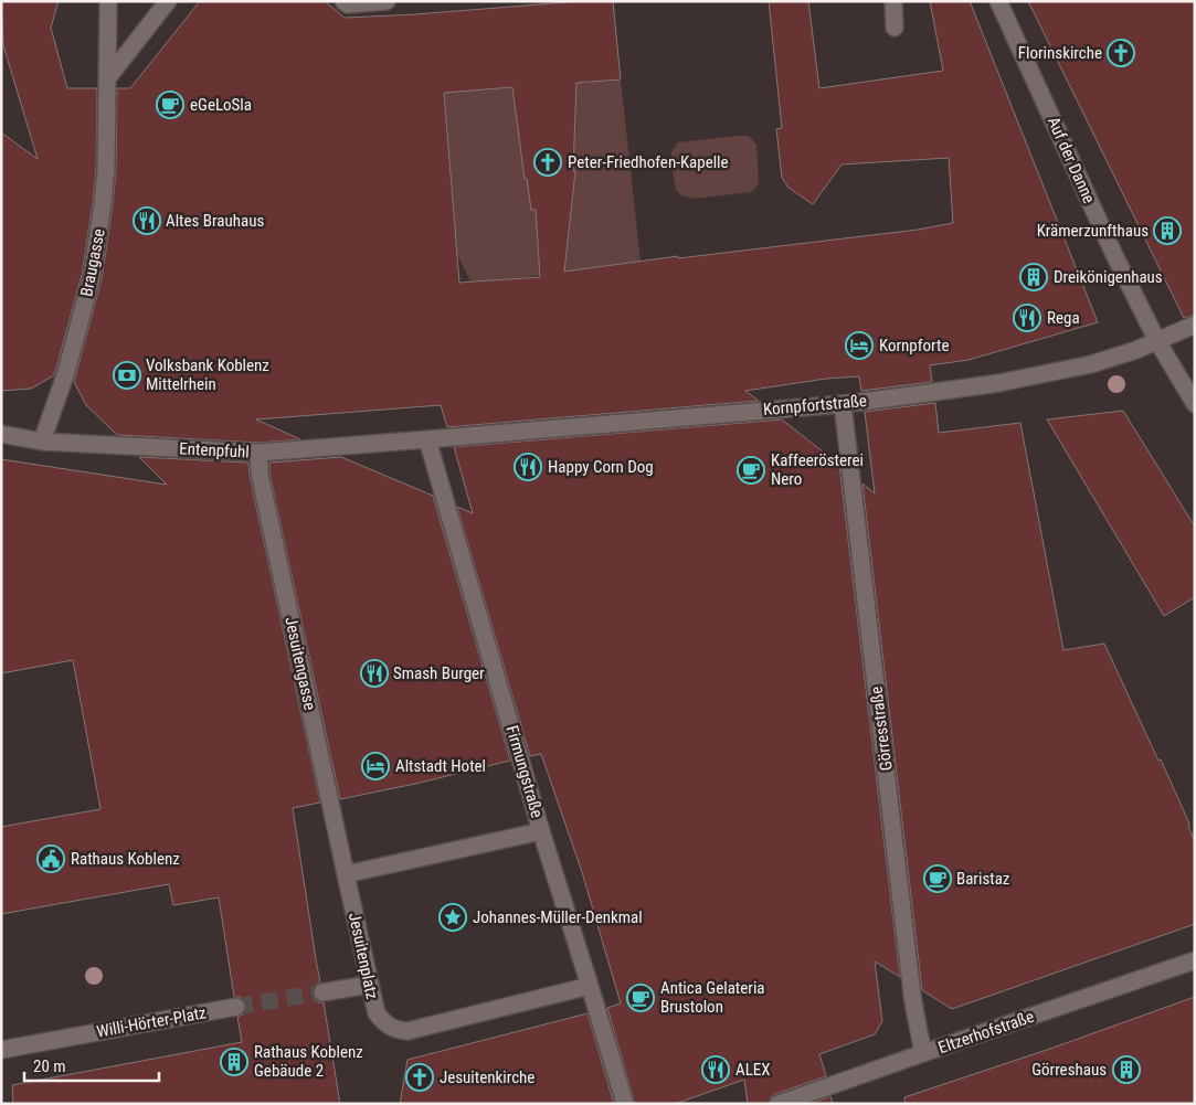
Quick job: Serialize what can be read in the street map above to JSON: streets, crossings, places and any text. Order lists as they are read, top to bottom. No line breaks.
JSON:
{"streets":{"street":["Auf der Danne","Braugasse","Kornpfortstraße","Entenpfuhl","Jesuitengasse","Görresstraße","Firmungstraße","Jesuitenplatz","Willi-Hörter-Platz","Eltzerhofstraße"]},"crossings":[["Auf der Danne","Kornpfortstraße"],["Braugasse","Entenpfuhl"],["Kornpfortstraße","Entenpfuhl"],["Kornpfortstraße","Görresstraße"],["Kornpfortstraße","Firmungstraße"],["Entenpfuhl","Jesuitengasse"],["Entenpfuhl","Firmungstraße"],["Jesuitengasse","Jesuitenplatz"],["Görresstraße","Eltzerhofstraße"],["Firmungstraße","Jesuitenplatz"]],"places":{"church":["Florinskirche","Peter-Friedhofen-Kapelle","Jesuitenkirche"],"cafe":["eGeLoSla","Kaffeerösterei Nero","Baristaz","Antica Gelateria Brustolon"],"restaurant":["Altes Brauhaus","Rega","Happy Corn Dog","Smash Burger","ALEX"],"building":["Krämerzunfthaus","Dreikönigenhaus","Rathaus Koblenz Gebäude 2","Görreshaus"],"hotel":["Kornpforte","Altstadt Hotel"],"bank":["Volksbank Koblenz Mittelrhein"],"public building":["Rathaus Koblenz"],"place":["Johannes-Müller-Denkmal"]},"scale_bar":"20 m"}
